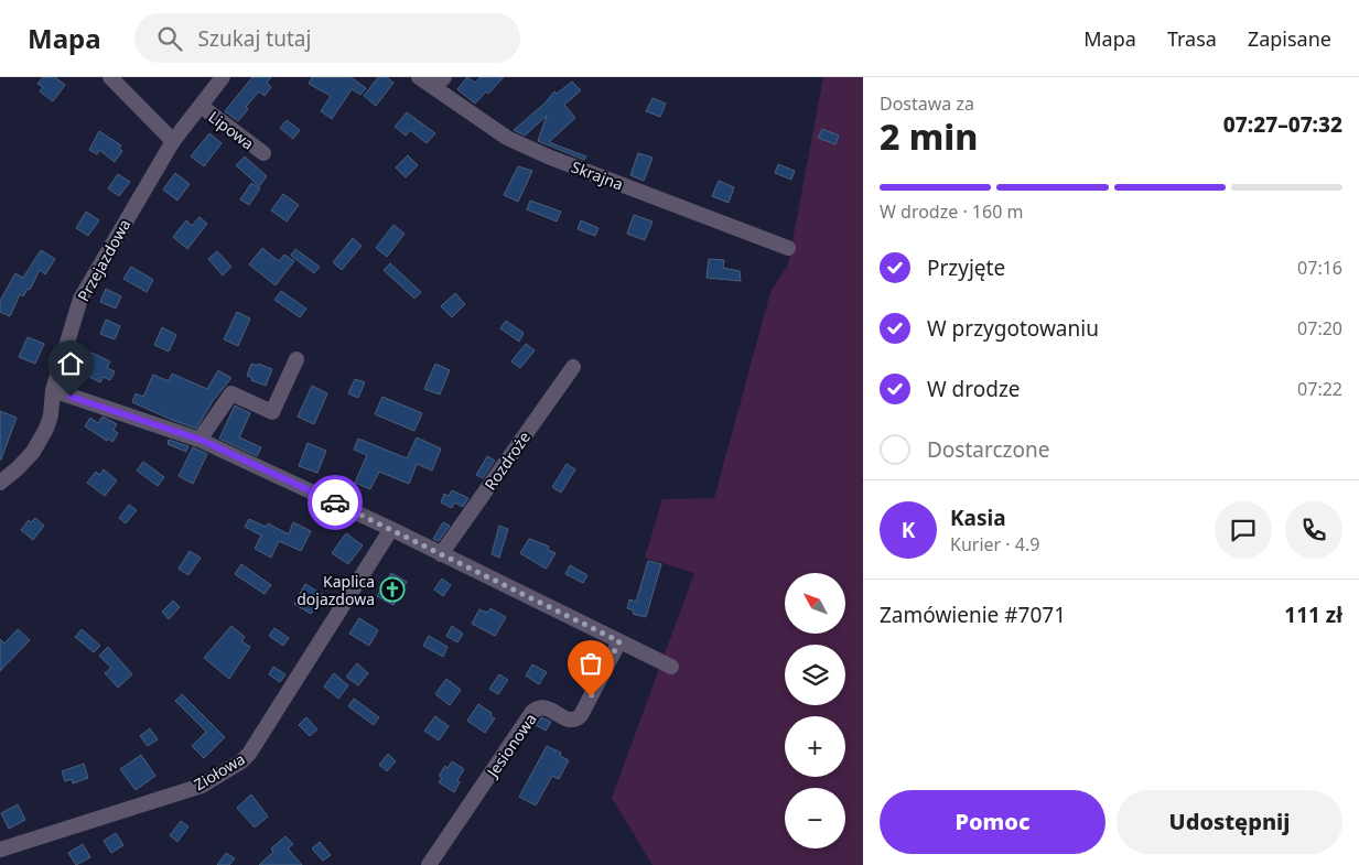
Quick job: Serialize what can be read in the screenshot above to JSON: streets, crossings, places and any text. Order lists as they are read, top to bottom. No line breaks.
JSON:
{"streets":{"street":["Lipowa","Skrajna","Przejazdowa","Rozdroże","Jesionowa","Ziołowa"]},"crossings":[["Lipowa","Przejazdowa"]],"places":{"church":["Kaplica dojazdowa"]},"north":"top left","page":{"header":"Mapa","search":"Szukaj tutaj","nav":["Mapa","Trasa","Zapisane"],"heading":["2 min","Dostawa za","07:27–07:32"],"panel":["Kasia","Kurier · 4.9","Zamówienie #7071","111 zł"],"bar":"W drodze · 160 m","list":[["Przyjęte","07:16"],["W przygotowaniu","07:20"],["W drodze","07:22"],"Dostarczone"],"round":"K","map_buttons":["+","−"],"buttons":["Pomoc","Udostępnij"]}}
